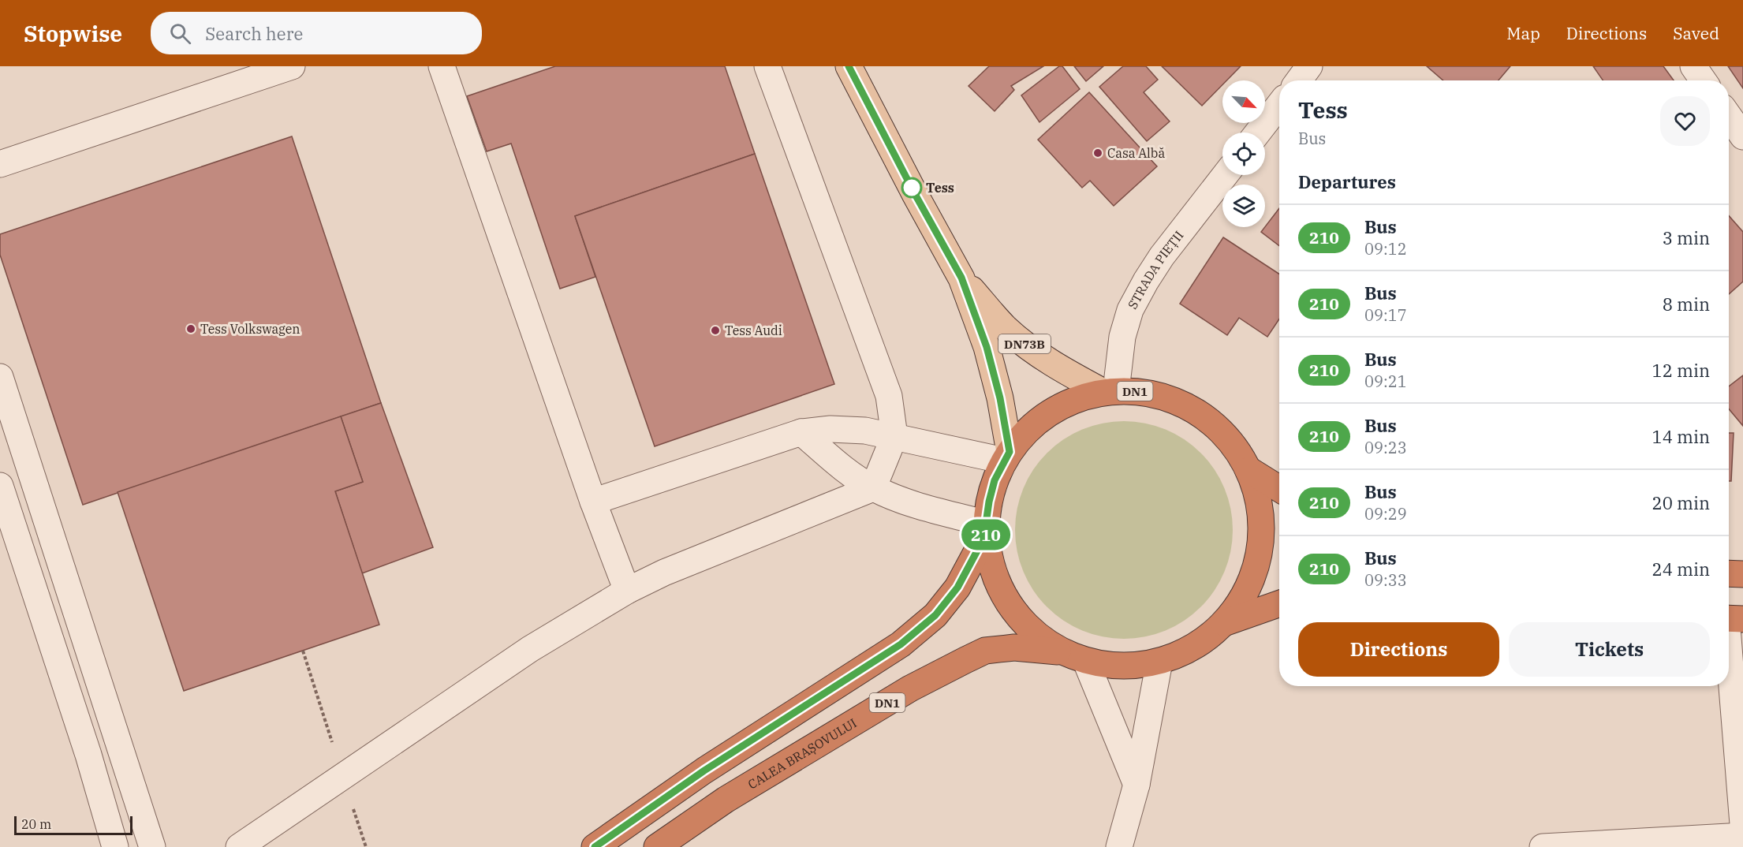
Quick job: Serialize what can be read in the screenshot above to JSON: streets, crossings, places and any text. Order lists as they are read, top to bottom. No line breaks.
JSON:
{"streets":{"highway":["DN1","CALEA BRAȘOVULUI"],"main road":["DN73B"],"street":["STRADA PIEȚII"]},"crossings":[["STRADA PIEȚII","DN73B"],["STRADA PIEȚII","DN1"],["DN73B","DN1"],["DN1","CALEA BRAȘOVULUI"]],"places":["Casa Albă","Tess","Tess Volkswagen","Tess Audi"],"lines":["bus line 210"],"scale_bar":"20 m","north":"bottom right","page":{"header":"Stopwise","search":"Search here","nav":["Map","Directions","Saved"],"on_map":"210","heading":[["Tess","Bus"],"Departures"],"list":[{"mark":"210","name":"Bus","note":"09:12","value":"3 min"},{"mark":"210","name":"Bus","note":"09:17","value":"8 min"},{"mark":"210","name":"Bus","note":"09:21","value":"12 min"},{"mark":"210","name":"Bus","note":"09:23","value":"14 min"},{"mark":"210","name":"Bus","note":"09:29","value":"20 min"},{"mark":"210","name":"Bus","note":"09:33","value":"24 min"}],"buttons":["Directions","Tickets"],"scale":"20 m"}}
